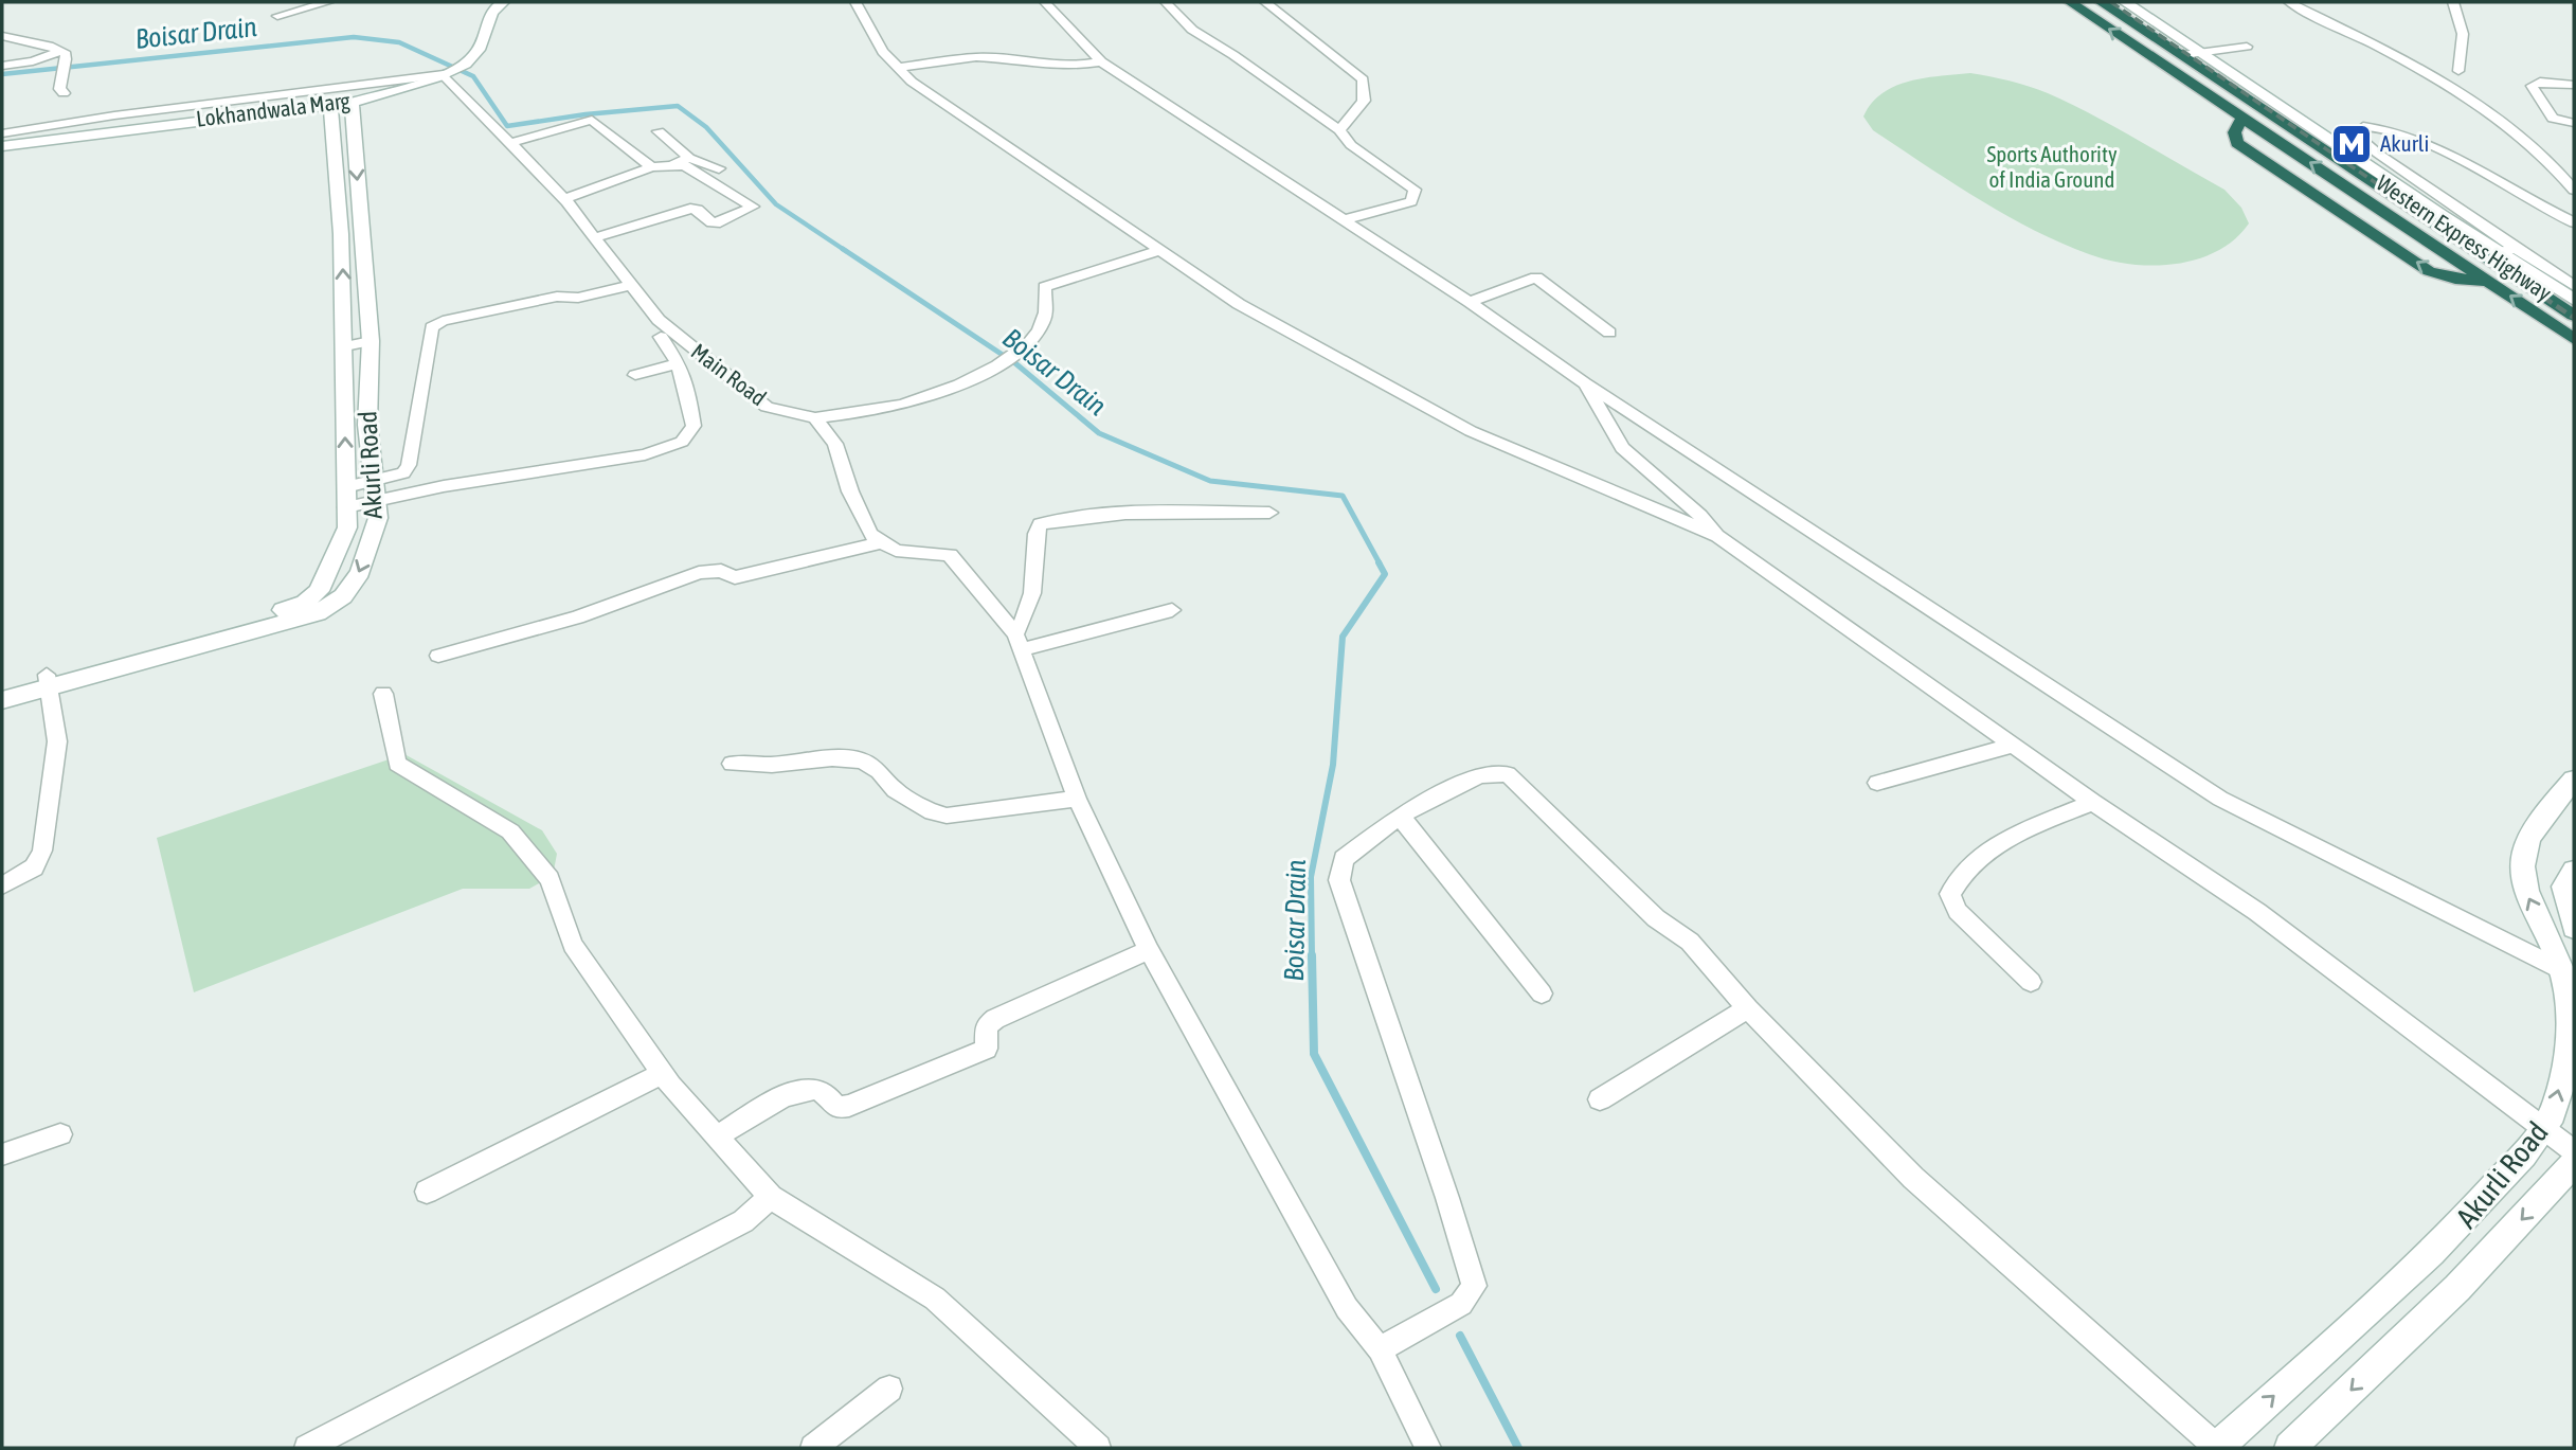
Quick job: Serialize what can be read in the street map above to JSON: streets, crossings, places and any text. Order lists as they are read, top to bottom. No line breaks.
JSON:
{"streets":{"highway":["Western Express Highway"],"street":["Lokhandwala Marg","Main Road","Akurli Road"]},"crossings":[["Lokhandwala Marg","Main Road"],["Lokhandwala Marg","Akurli Road"]],"water":["Boisar Drain"],"parks":["Sports Authority of India Ground"],"places":{"metro station":["Akurli"]}}
